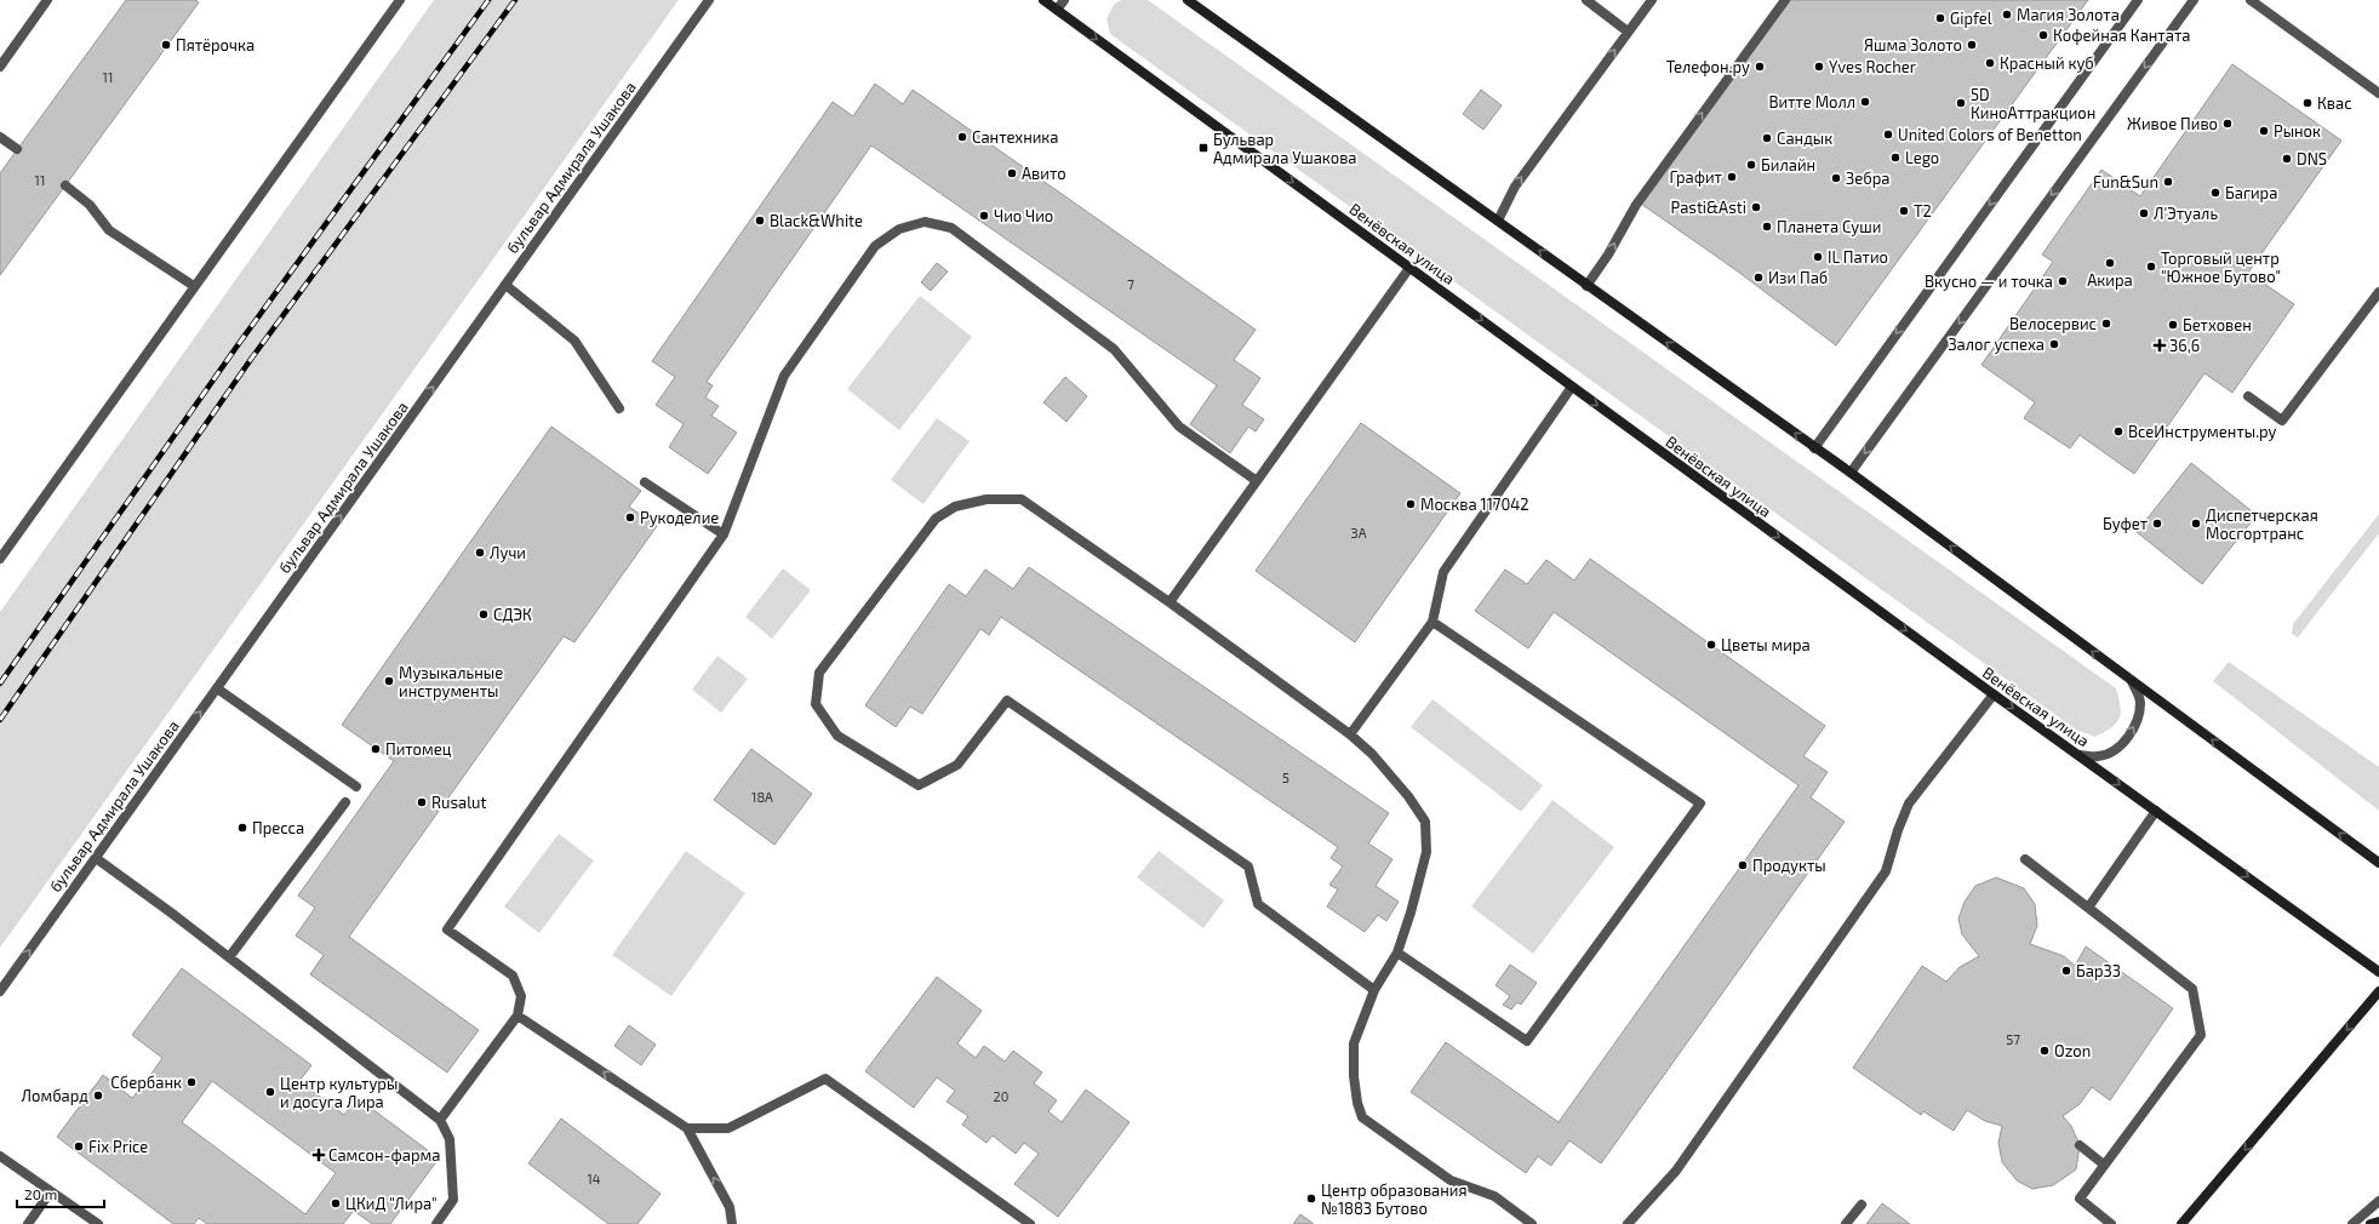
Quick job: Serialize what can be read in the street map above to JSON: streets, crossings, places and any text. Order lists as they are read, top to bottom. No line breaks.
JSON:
{"streets":{"main road":["Венёвская улица"],"street":["бульвар Адмирала Ушакова"]},"one_way":["бульвар Адмирала Ушакова","Венёвская улица"],"places":{"other":["Магия Золота","Gipfel","Кофейная Кантата","Пятёрочка","Яшма Золото","Красный куб","Телефон.ру","Yves Rocher","Витте Молл","5D КиноАттракцион","Квас","Живое Пиво","Рынок","United Colors of Benetton","Сантехника","Сандык","Lego","DNS","Билайн","Авито","Графит","Зебра","Fun&Sun","Багира","Pasti&Asti","T2","Л'Этуаль","Чио Чио","Black&White","Планета Суши","IL Патио","Акира","Торговый центр \"Южное Бутово\"","Изи Паб","Вкусно — и точка","Велосервис","Бетховен","Залог успеха","ВсеИнструменты.ру","Москва 117042","Рукоделие","Буфет","Диспетчерская Мосгортранс","Лучи","СДЭК","Цветы мира","Музыкальные инструменты","Питомец","Rusalut","Пресса","Продукты","Бар33","Ozon","Сбербанк","Центр культуры и досуга Лира","Ломбард","Fix Price","Центр образования №1883 Бутово","ЦКиД \"Лира\""],"transit":["Бульвар Адмирала Ушакова"],"health":["36,6","Самсон-фарма"]},"house_numbers":["11","11","7","3А","5","18А","57","20","14"],"scale_bar":"20 m"}
